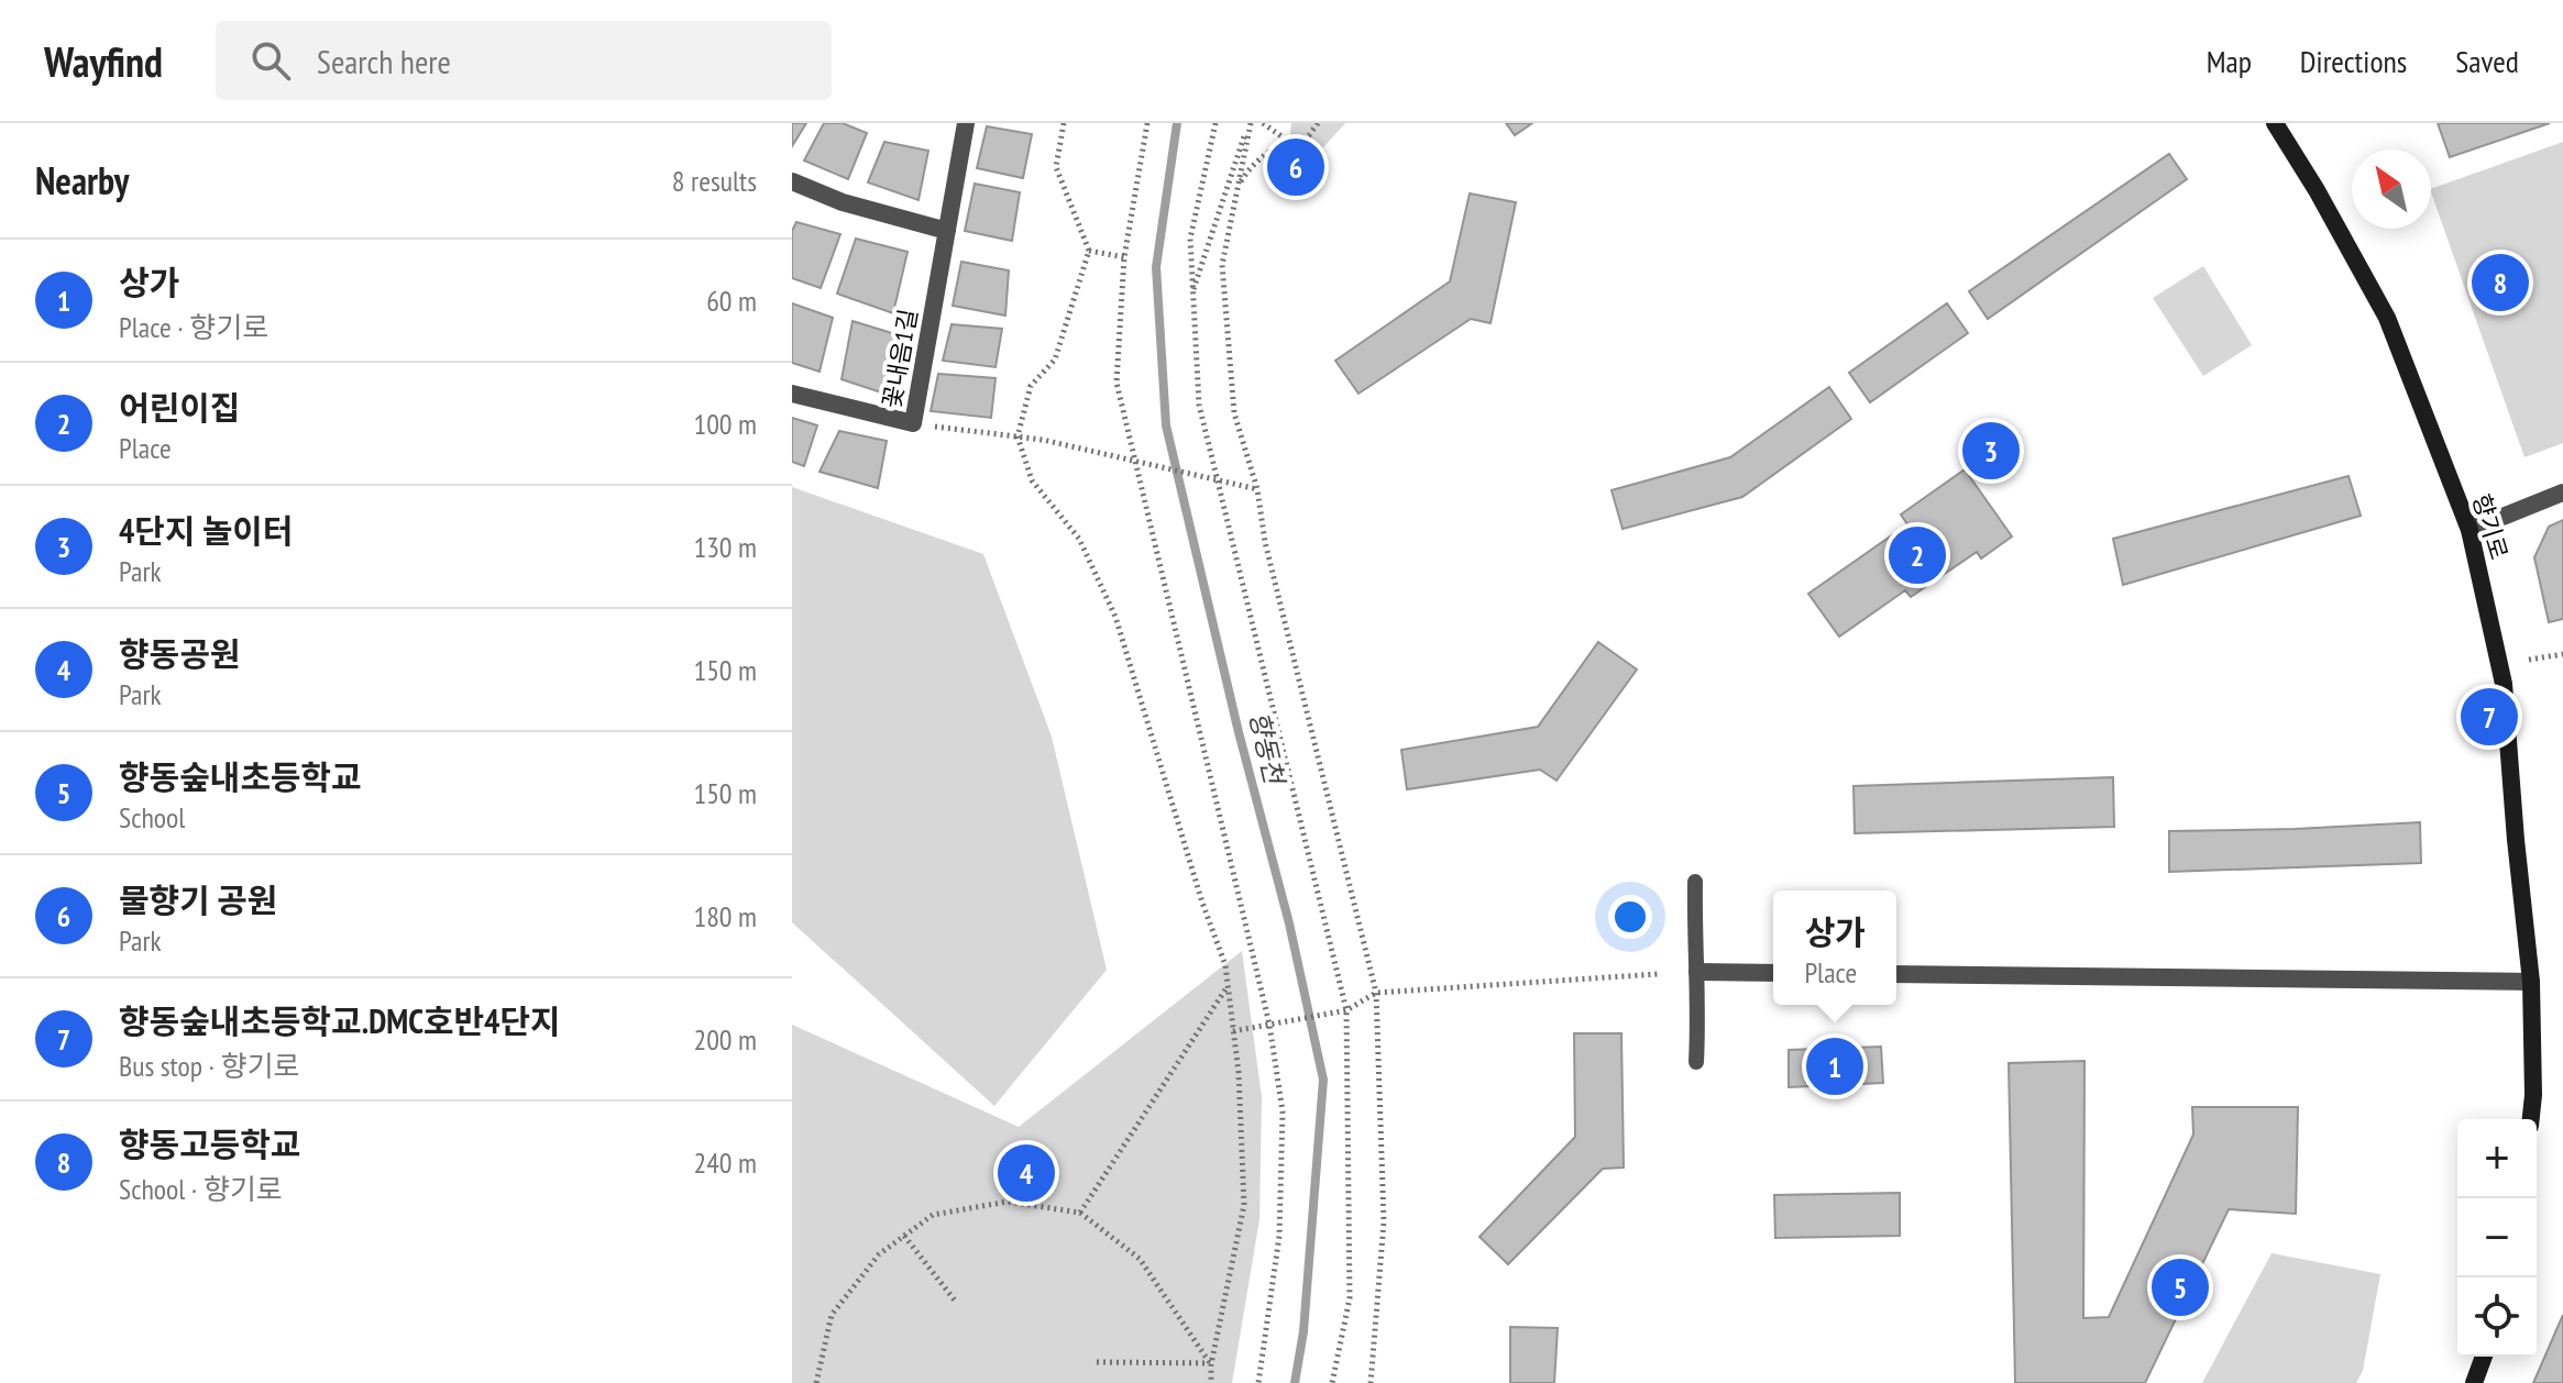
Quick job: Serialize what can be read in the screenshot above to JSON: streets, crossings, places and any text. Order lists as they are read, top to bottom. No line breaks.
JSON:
{"streets":{"main road":["향기로"],"street":["꽃내음1길"]},"water":["향동천"],"north":"top left","page":{"header":"Wayfind","search":"Search here","nav":["Map","Directions","Saved"],"heading":["Nearby","8 results"],"pins":["6","8","3","2","7","1","4","5"],"list":[{"mark":"1","name":"상가","note":"Place · 향기로","value":"60 m"},{"mark":"2","name":"어린이집","note":"Place","value":"100 m"},{"mark":"3","name":"4단지 놀이터","note":"Park","value":"130 m"},{"mark":"4","name":"향동공원","note":"Park","value":"150 m"},{"mark":"5","name":"향동숲내초등학교","note":"School","value":"150 m"},{"mark":"6","name":"물향기 공원","note":"Park","value":"180 m"},{"mark":"7","name":"향동숲내초등학교.DMC호반4단지","note":"Bus stop · 향기로","value":"200 m"},{"mark":"8","name":"향동고등학교","note":"School · 향기로","value":"240 m"}],"popup":["상가","Place"],"map_buttons":["+","−"]}}
